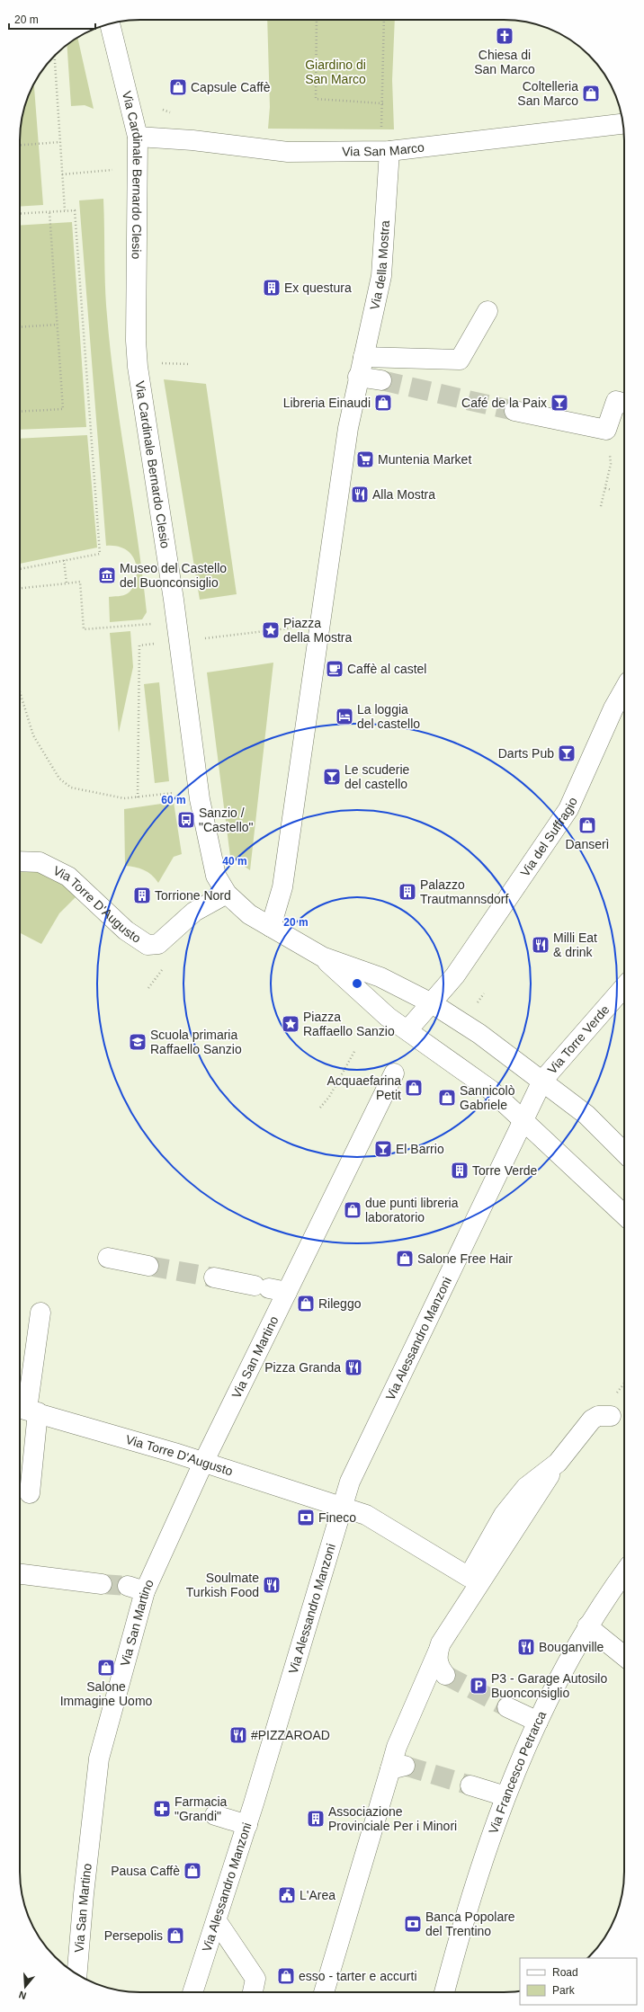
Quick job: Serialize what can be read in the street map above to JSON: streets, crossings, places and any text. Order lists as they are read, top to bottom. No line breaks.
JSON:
{"streets":{"street":["Via San Marco","Via Cardinale Bernardo Clesio","Via della Mostra","Via del Suffragio","Via Torre D'Augusto","Via Torre Verde","Via Alessandro Manzoni","Via San Martino","Via Francesco Petrarca"]},"crossings":[["Via San Marco","Via Cardinale Bernardo Clesio"],["Via San Marco","Via della Mostra"],["Via Cardinale Bernardo Clesio","Via Torre D'Augusto"],["Via Torre D'Augusto","Via Alessandro Manzoni"],["Via Torre D'Augusto","Via San Martino"],["Via Torre Verde","Via Alessandro Manzoni"]],"parks":["Giardino di San Marco"],"places":{"church":["Chiesa di San Marco"],"shop":["Capsule Caffè","Coltelleria San Marco","Libreria Einaudi","Danserì","Acquaefarina Petit","Sannicolò Gabriele","due punti libreria laboratorio","Salone Free Hair","Rileggo","Salone Immagine Uomo","Pausa Caffè","Persepolis","esso - tarter e accurti"],"building":["Ex questura","Palazzo Trautmannsdorf","Torrione Nord","Torre Verde","Associazione Provinciale Per i Minori"],"bar":["Café de la Paix","Darts Pub","Le scuderie del castello","El Barrio"],"supermarket":["Muntenia Market"],"restaurant":["Alla Mostra","Milli Eat & drink","Pizza Granda","Soulmate Turkish Food","Bouganville","#PIZZAROAD"],"museum":["Museo del Castello del Buonconsiglio"],"place":["Piazza della Mostra","Piazza Raffaello Sanzio"],"cafe":["Caffè al castel"],"hotel":["La loggia del castello"],"bus stop":["Sanzio / \"Castello\""],"school or university":["Scuola primaria Raffaello Sanzio"],"bank":["Fineco","Banca Popolare del Trentino"],"parking":["P3 - Garage Autosilo Buonconsiglio"],"pharmacy":["Farmacia \"Grandi\""],"public building":["L'Area"]},"legend":["Road","Park"],"scale_bar":"20 m","north":"bottom","rings":["60 m","40 m","20 m"]}
